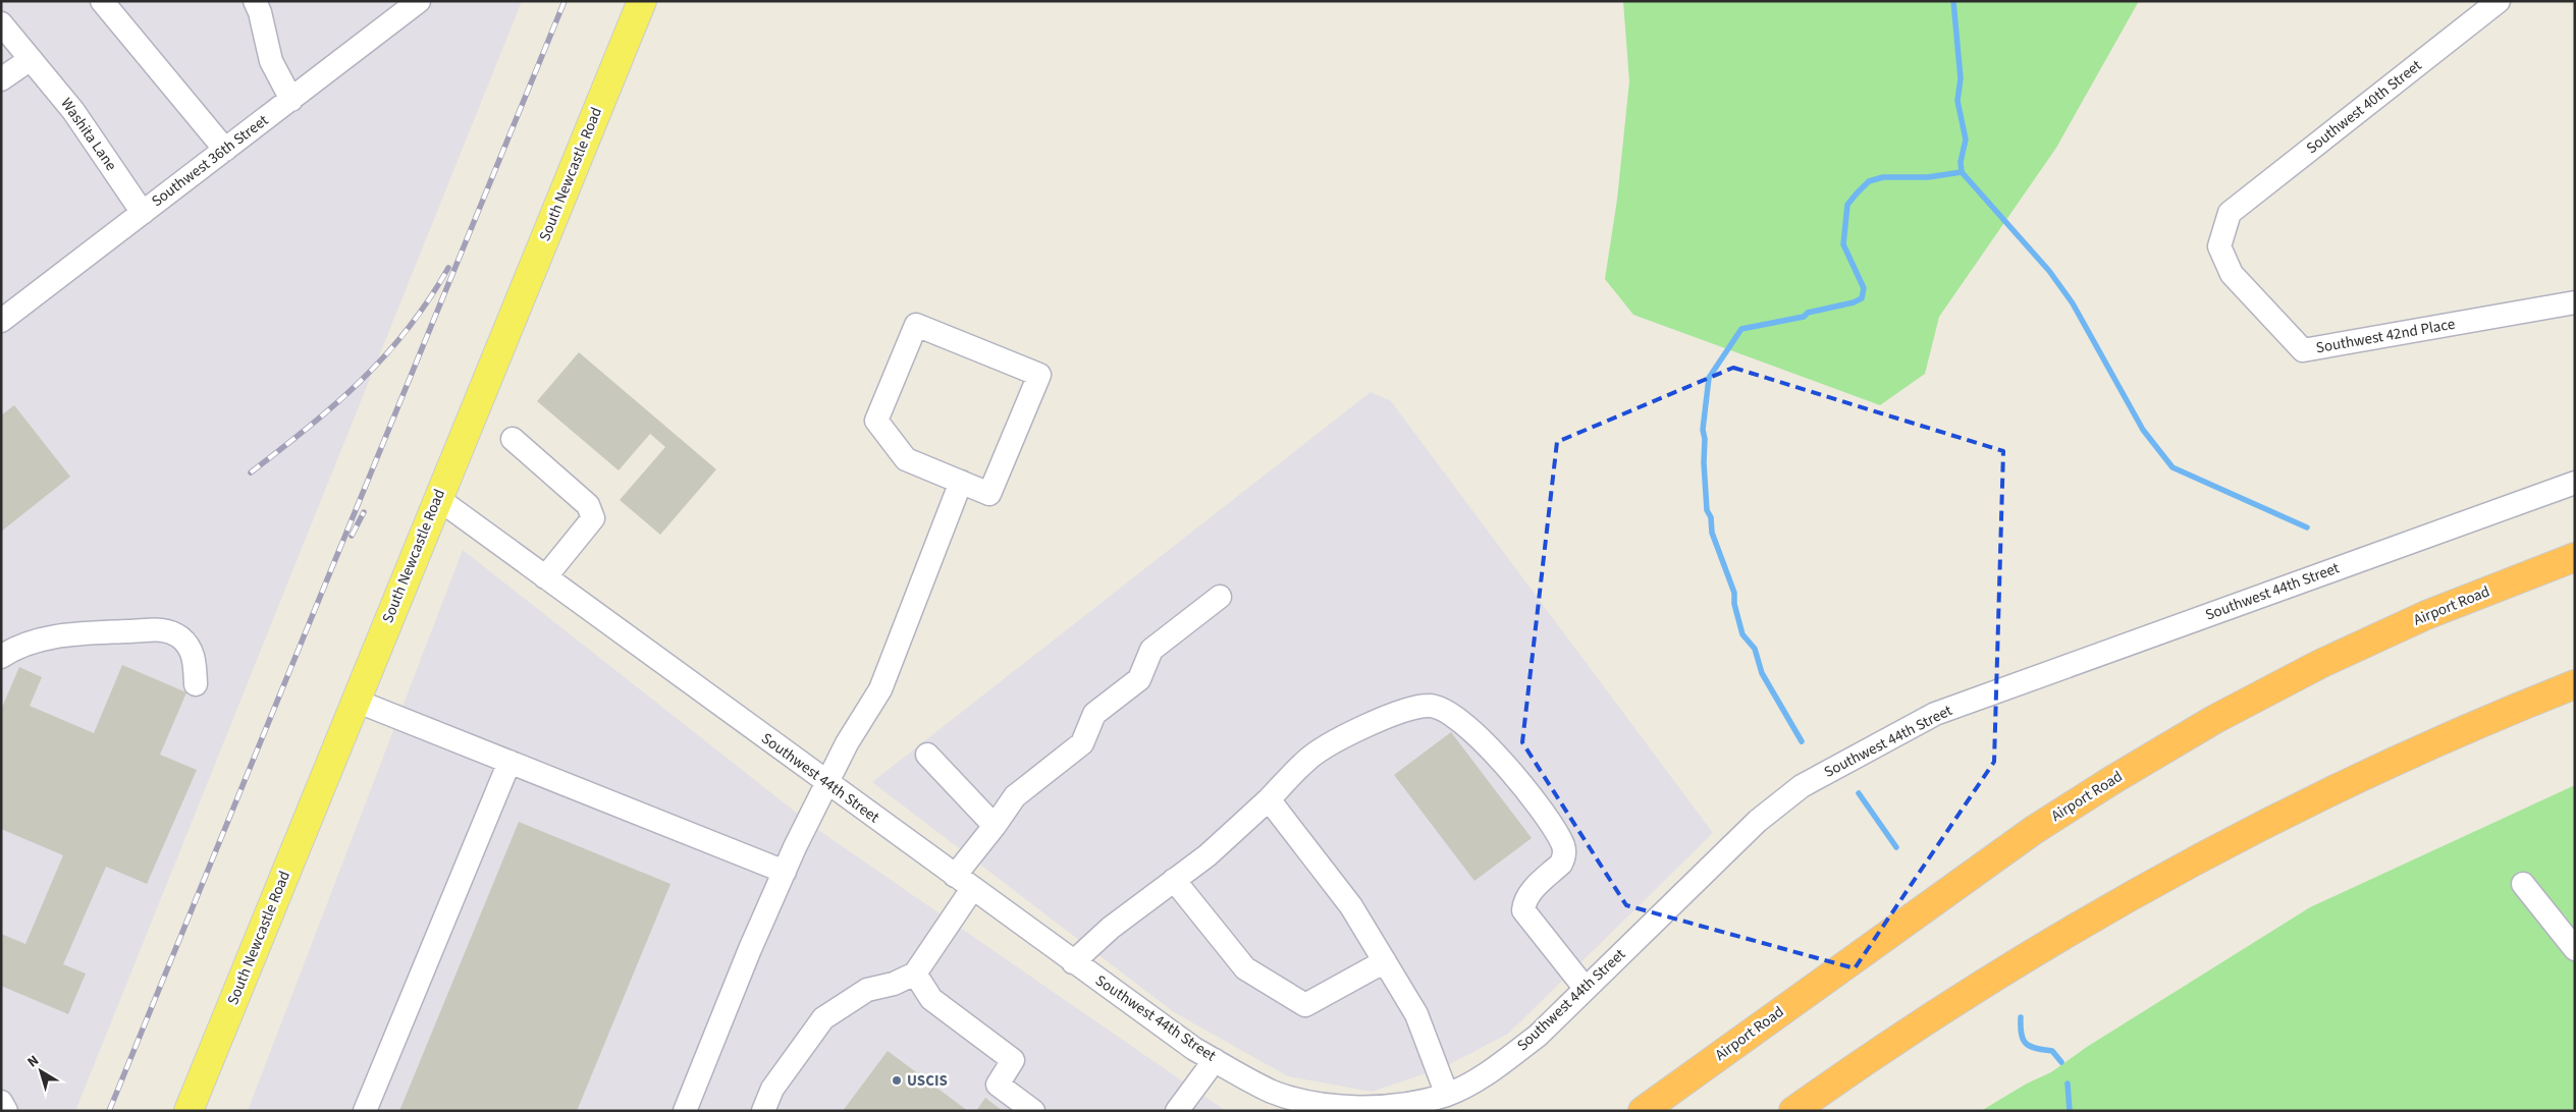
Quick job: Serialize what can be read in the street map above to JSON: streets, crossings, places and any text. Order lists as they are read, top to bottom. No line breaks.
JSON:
{"streets":{"highway":["Airport Road"],"main road":["South Newcastle Road"],"street":["Southwest 40th Street","Washita Lane","Southwest 36th Street","Southwest 42nd Place","Southwest 44th Street"]},"crossings":[["Southwest 40th Street","Southwest 42nd Place"],["Washita Lane","Southwest 36th Street"],["South Newcastle Road","Southwest 44th Street"]],"places":["USCIS"],"north":"top left"}
